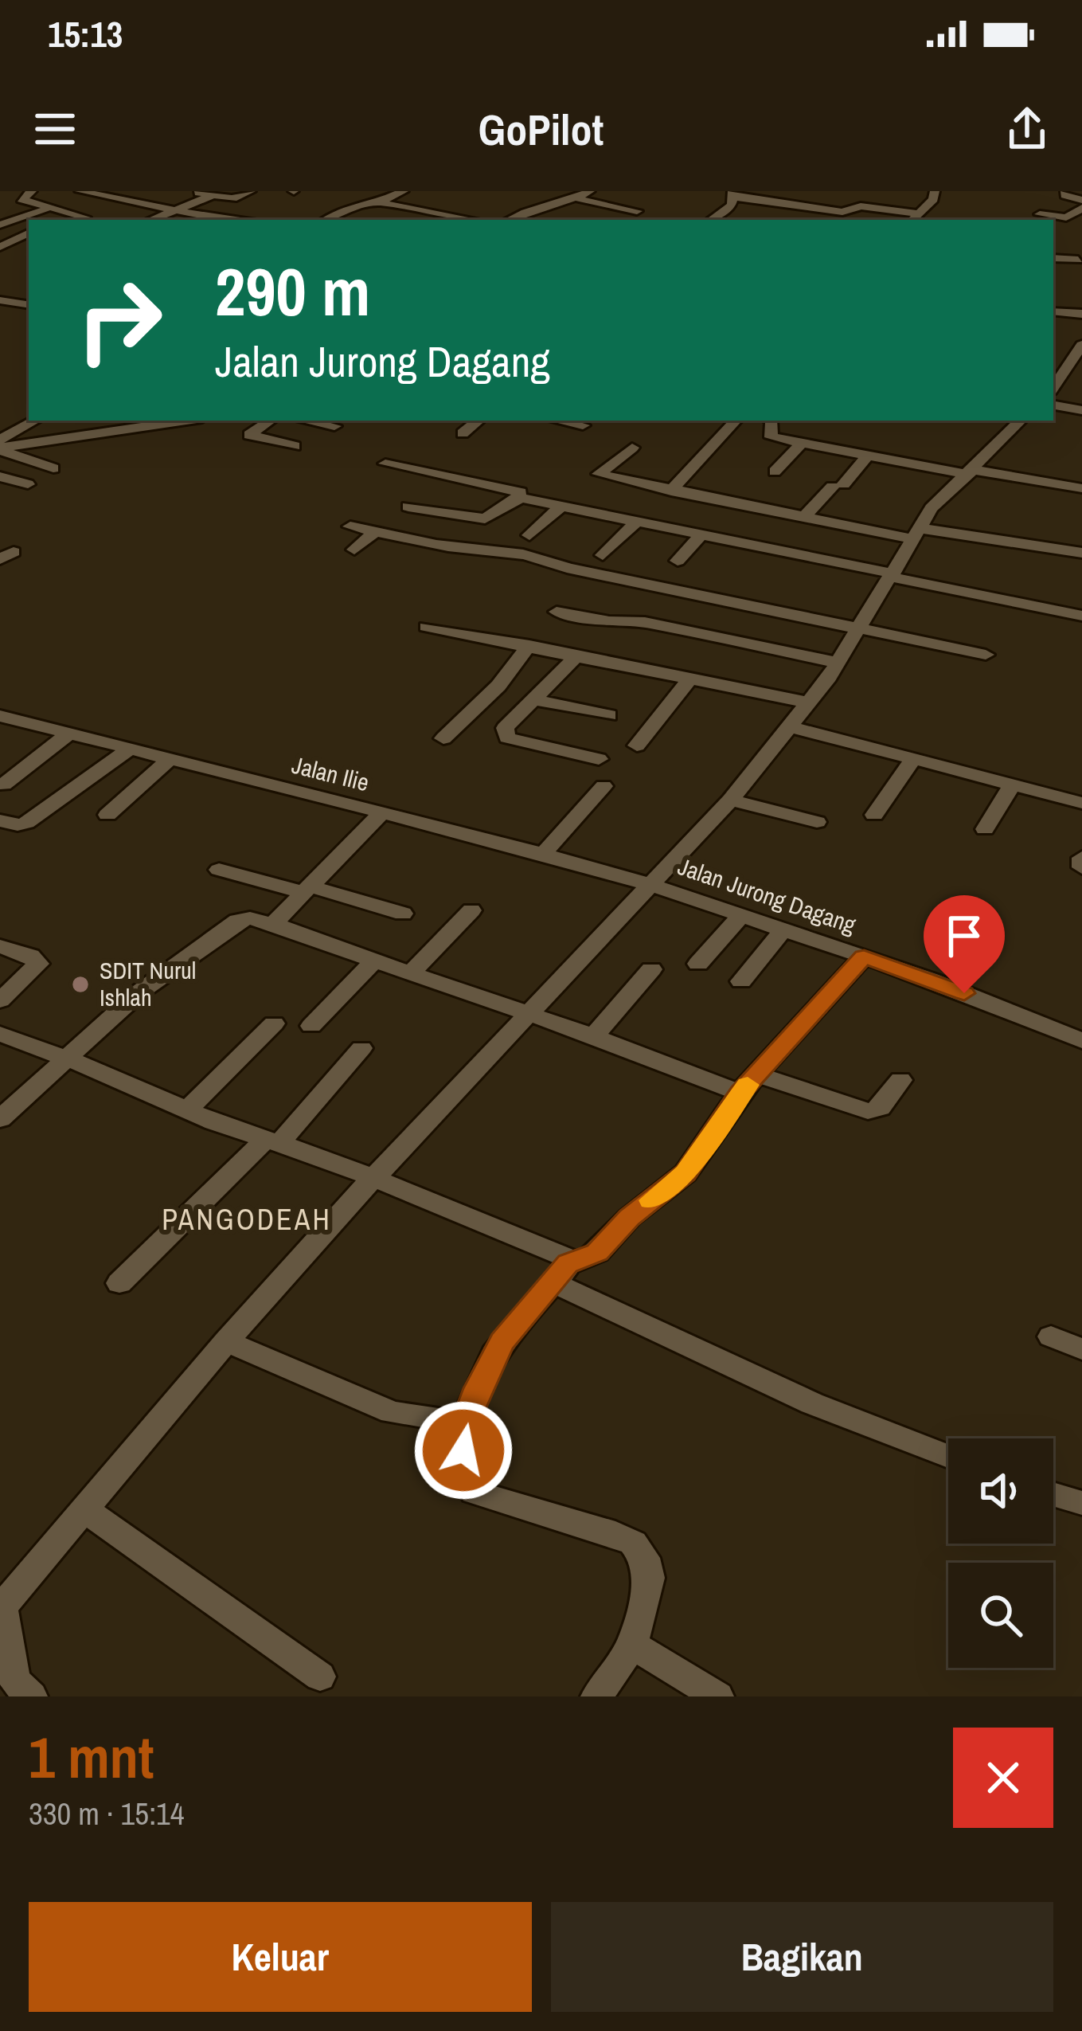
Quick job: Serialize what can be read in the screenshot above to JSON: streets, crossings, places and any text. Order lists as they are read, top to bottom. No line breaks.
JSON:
{"streets":{"street":["Jalan Ilie","Jalan Jurong Dagang"]},"crossings":[["Jalan Ilie","Jalan Jurong Dagang"]],"districts":["PANGODEAH"],"places":["SDIT Nurul Ishlah"],"page":{"status":"15:13","header":"GoPilot","turn":["290 m","Jalan Jurong Dagang"],"heading":["1 mnt","330 m · 15:14"],"buttons":["Keluar","Bagikan"]}}
